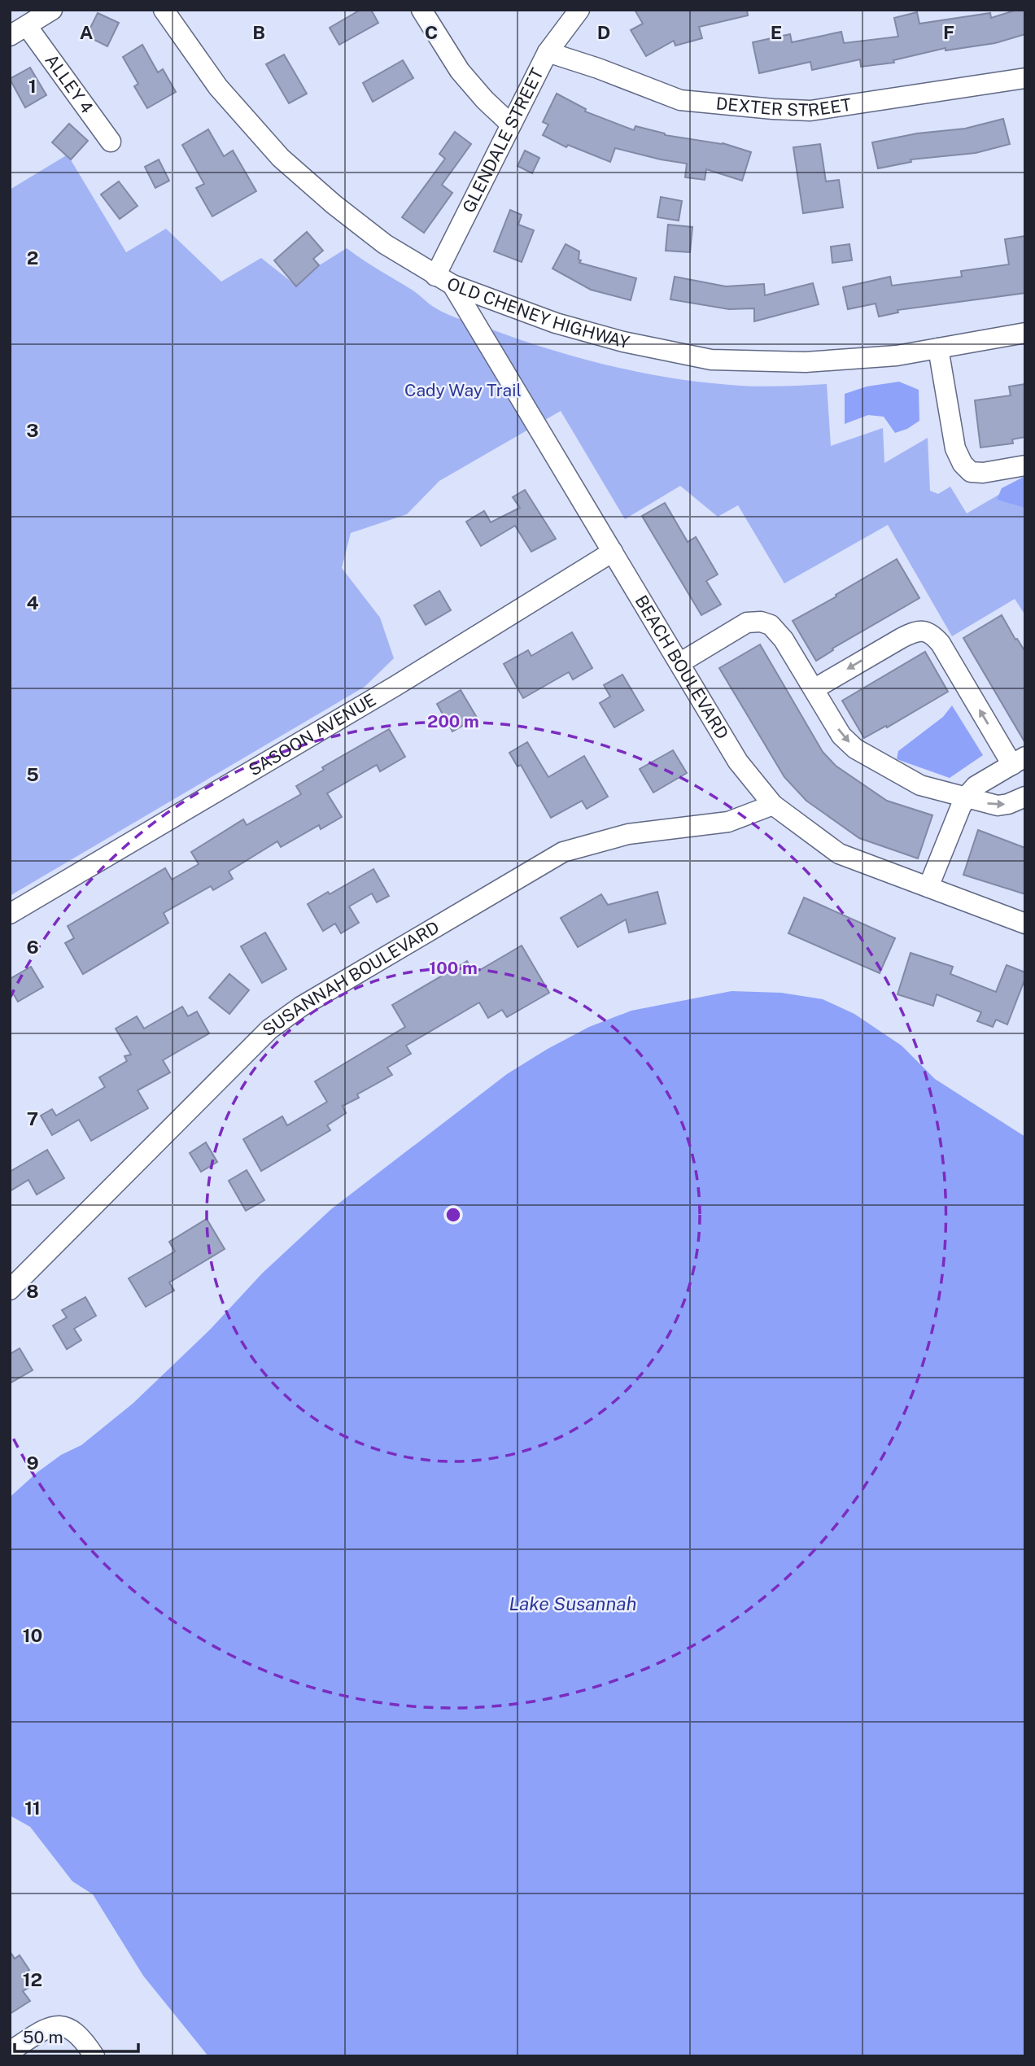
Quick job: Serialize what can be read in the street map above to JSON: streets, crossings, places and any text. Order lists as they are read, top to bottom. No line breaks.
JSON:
{"streets":{"street":["ALLEY 4","DEXTER STREET","GLENDALE STREET","OLD CHENEY HIGHWAY","BEACH BOULEVARD","SASOON AVENUE","SUSANNAH BOULEVARD"]},"crossings":[["DEXTER STREET","GLENDALE STREET"],["GLENDALE STREET","OLD CHENEY HIGHWAY"],["GLENDALE STREET","BEACH BOULEVARD"],["OLD CHENEY HIGHWAY","BEACH BOULEVARD"],["BEACH BOULEVARD","SASOON AVENUE"],["BEACH BOULEVARD","SUSANNAH BOULEVARD"]],"water":["Lake Susannah"],"parks":["Cady Way Trail"],"scale_bar":"50 m","grid":{"columns":["A","B","C","D","E","F"],"rows":["1","2","3","4","5","6","7","8","9","10","11","12"]},"rings":["200 m","100 m"]}
